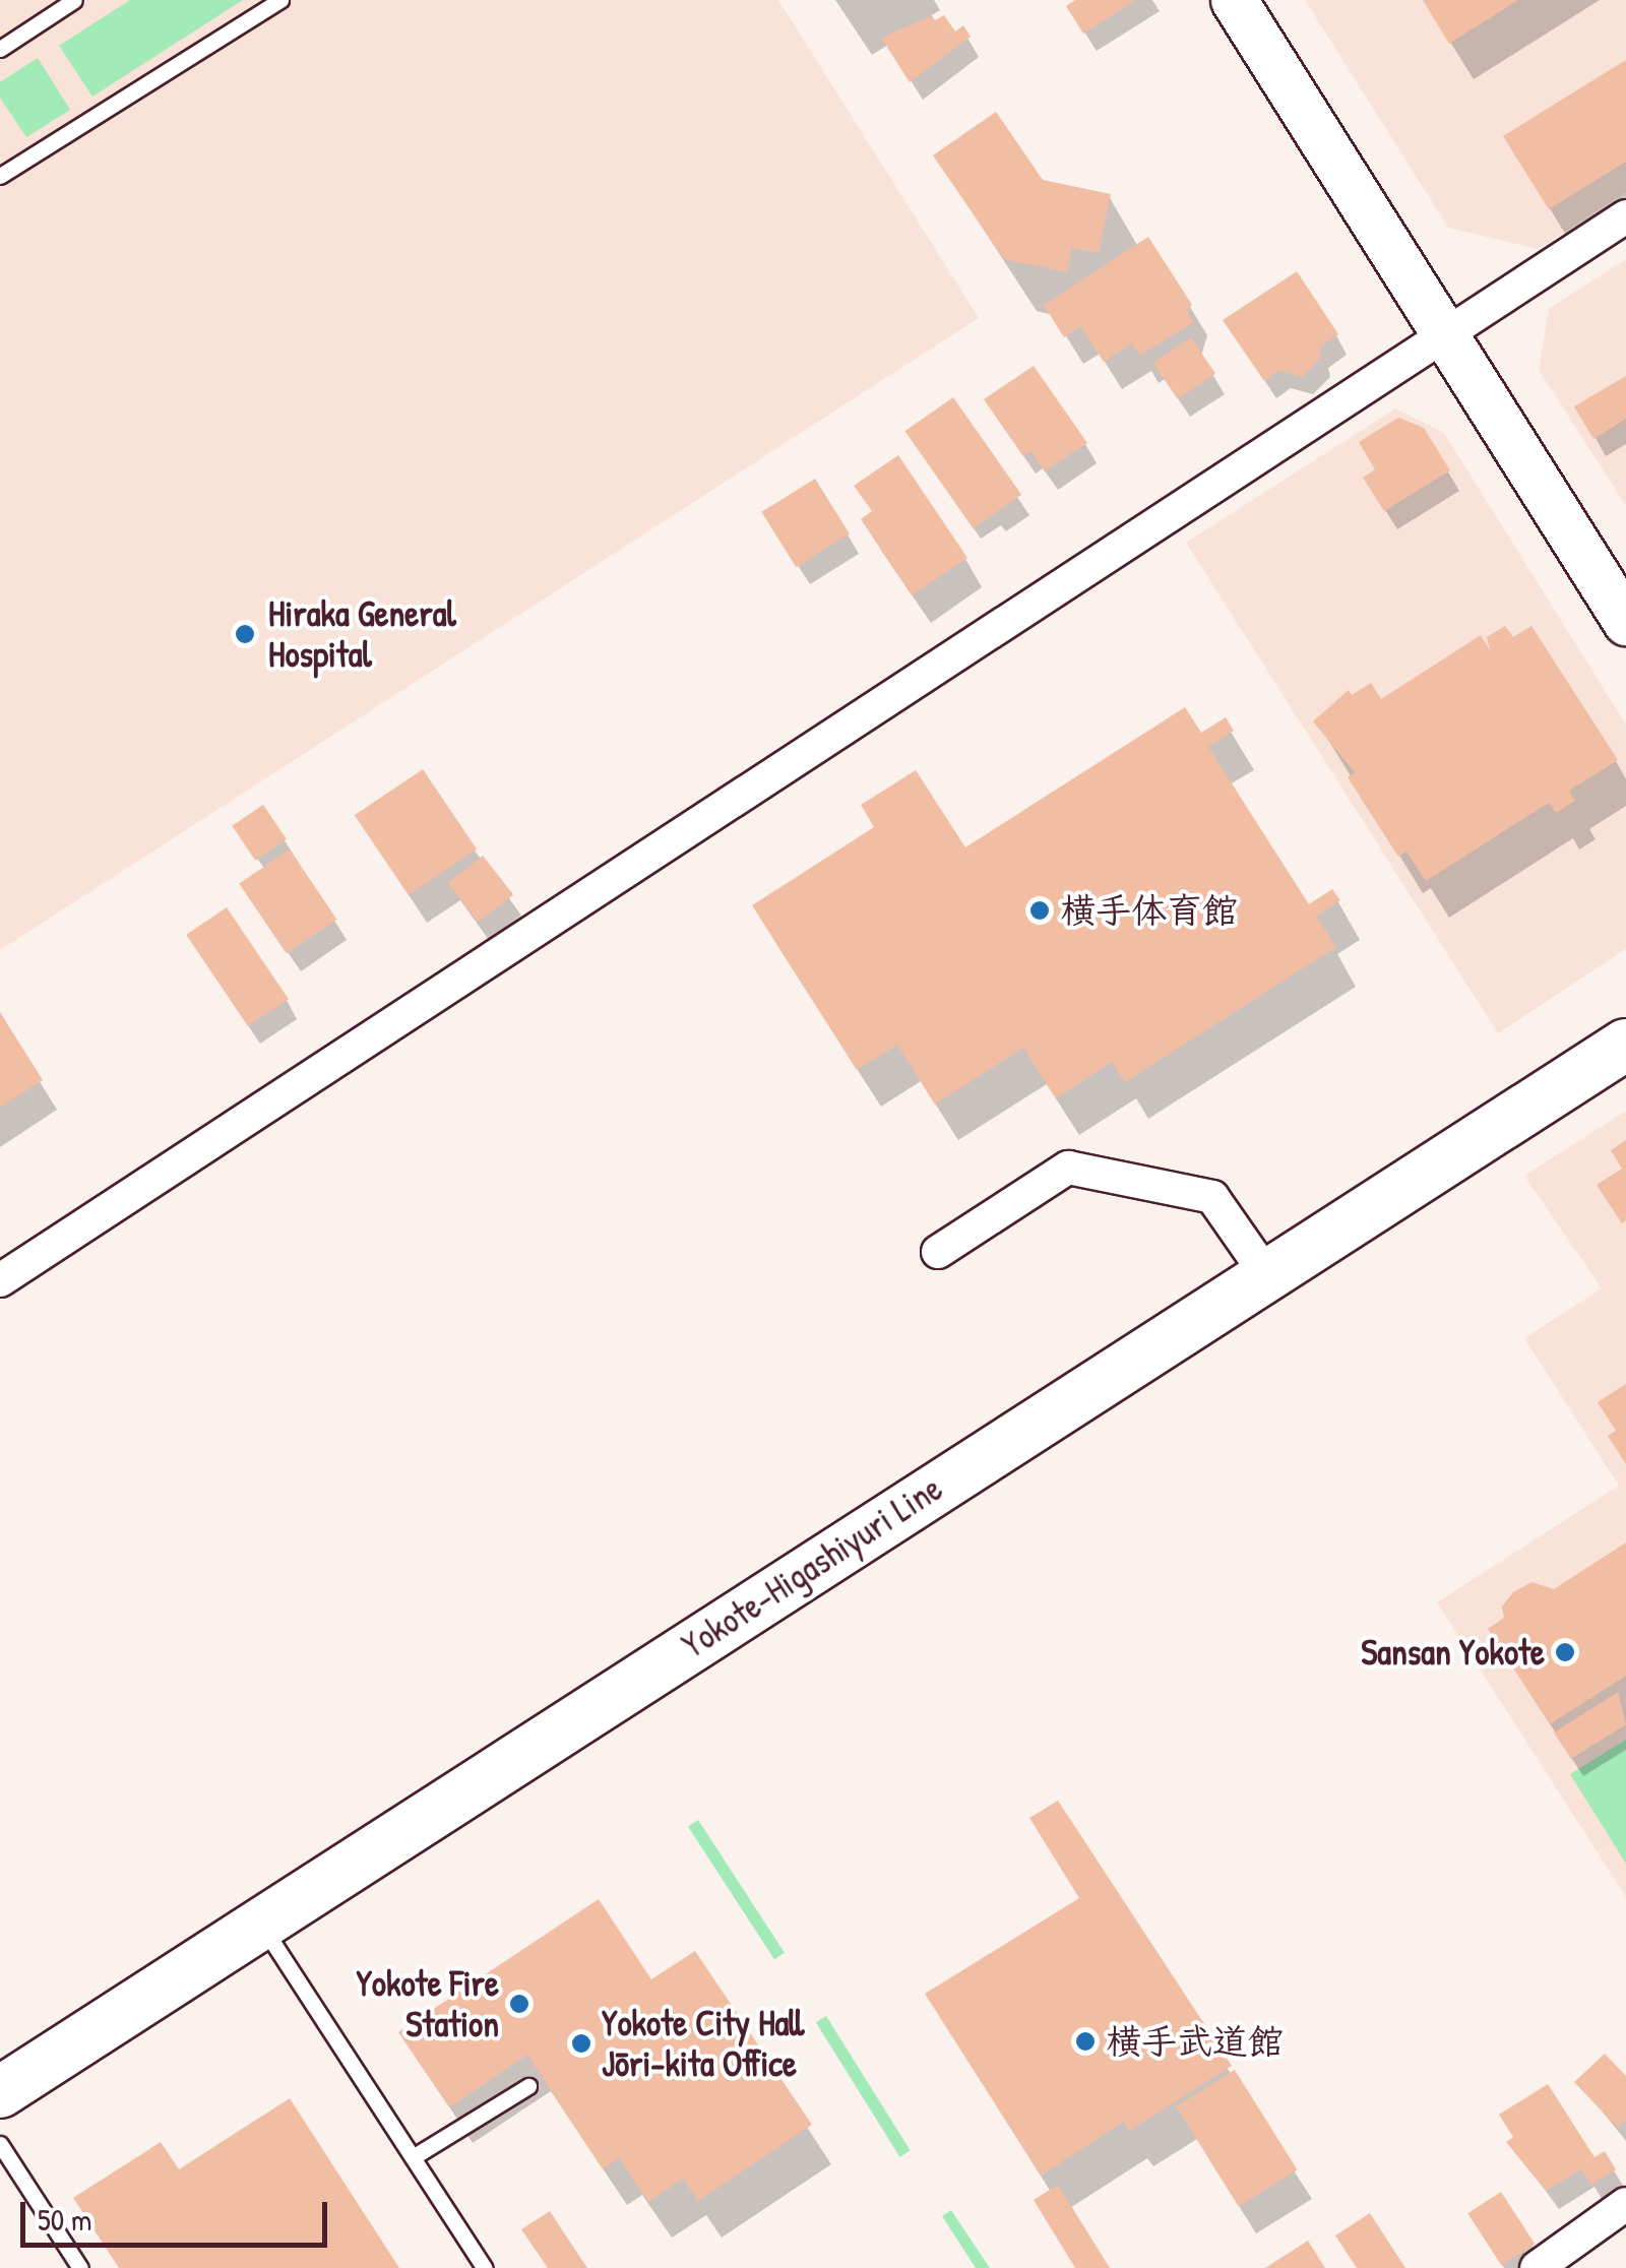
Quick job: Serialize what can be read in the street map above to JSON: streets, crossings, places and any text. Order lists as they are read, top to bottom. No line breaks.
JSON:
{"streets":{"main road":["Yokote-Higashiyuri Line"]},"places":["Hiraka General Hospital","横手体育館","Sansan Yokote","Yokote Fire Station","横手武道館","Yokote City Hall Jōri-kita Office"],"scale_bar":"50 m"}
